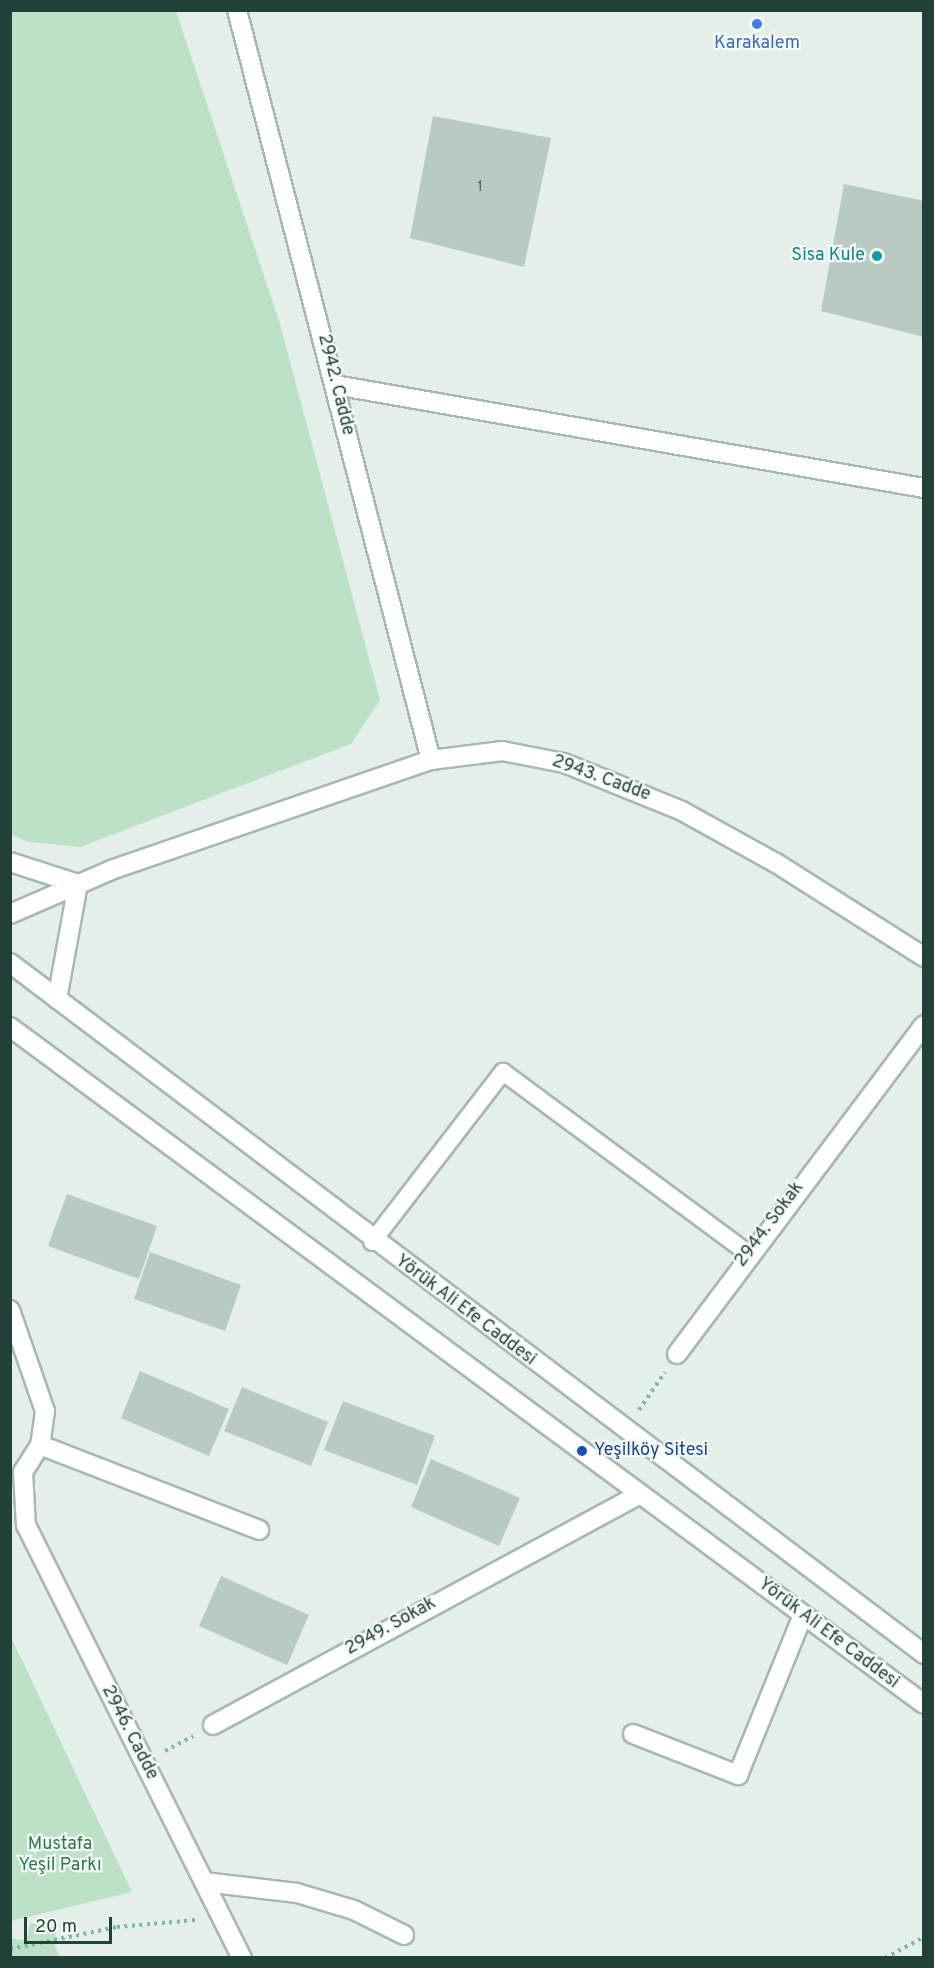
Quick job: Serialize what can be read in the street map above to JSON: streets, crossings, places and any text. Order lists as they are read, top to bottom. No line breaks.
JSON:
{"streets":{"street":["2942. Cadde","2943. Cadde","2944. Sokak","Yörük Ali Efe Caddesi","2949. Sokak","2946. Cadde"]},"crossings":[["2942. Cadde","2943. Cadde"],["Yörük Ali Efe Caddesi","2949. Sokak"]],"parks":["Mustafa Yeşil Parkı"],"places":["Karakalem","Sisa Kule","Yeşilköy Sitesi"],"house_numbers":["1"],"scale_bar":"20 m"}
